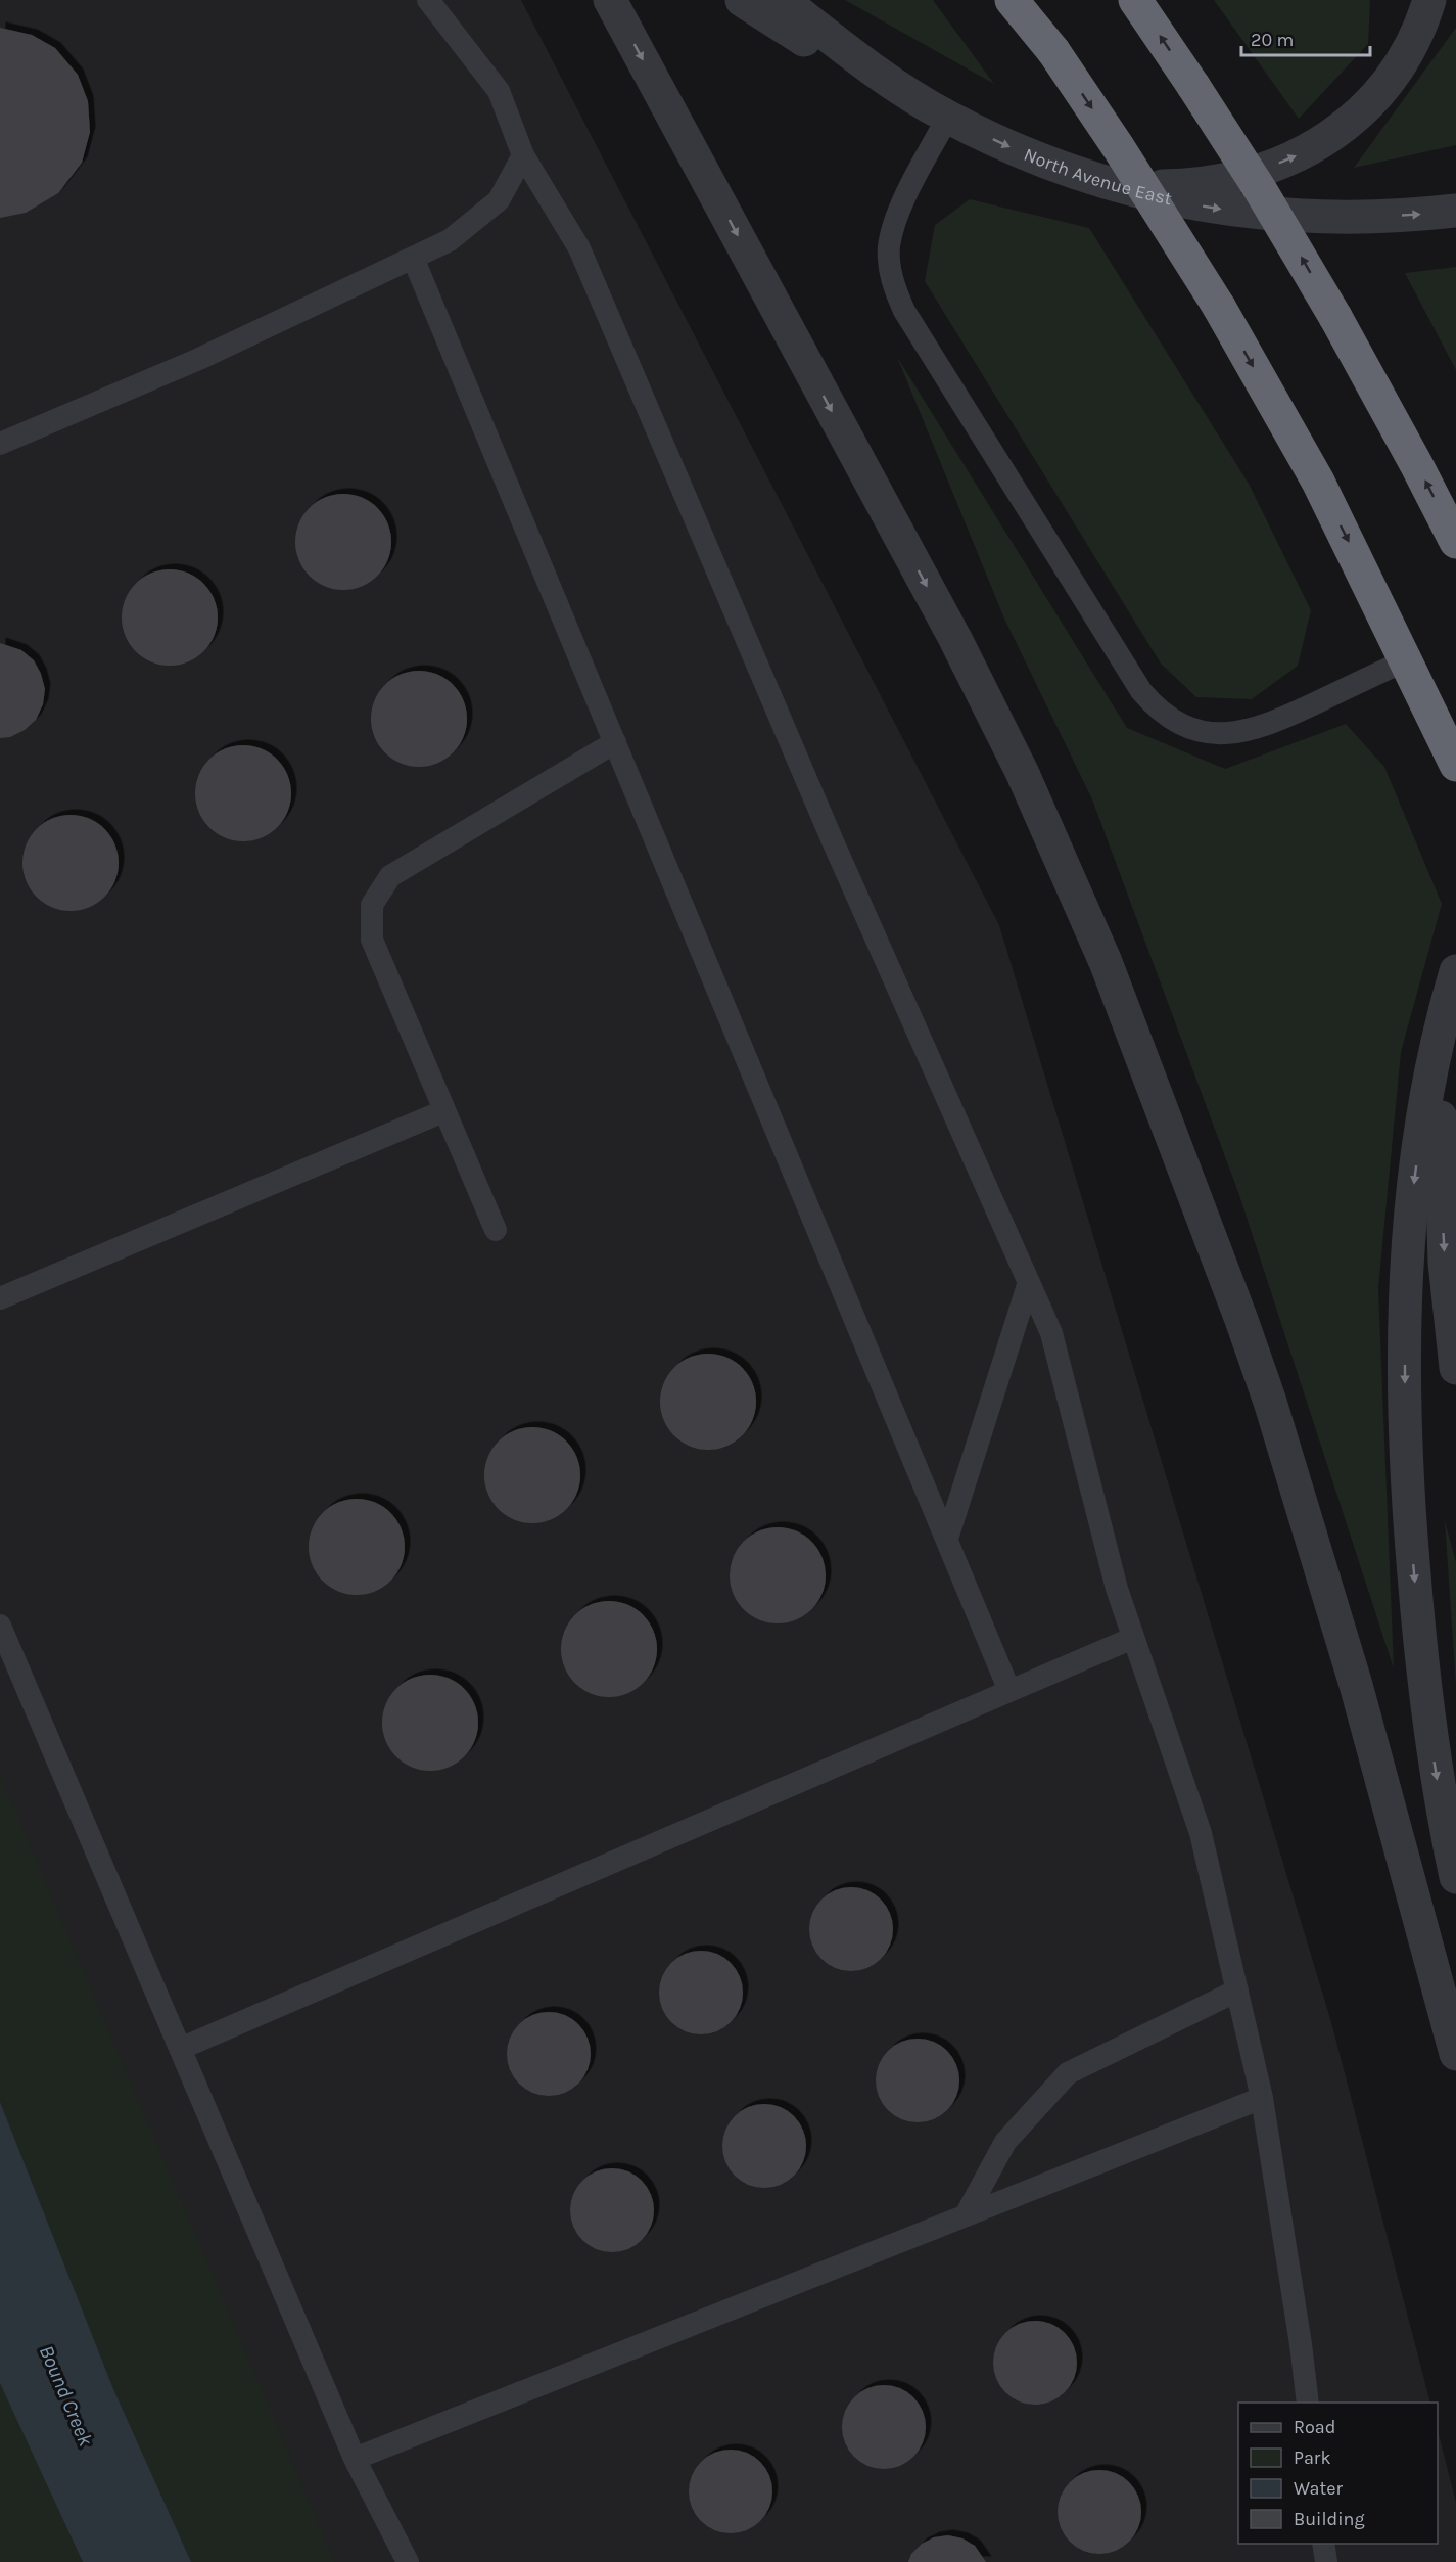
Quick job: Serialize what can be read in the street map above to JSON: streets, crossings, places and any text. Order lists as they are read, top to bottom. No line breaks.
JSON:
{"streets":{"street":["North Avenue East"]},"one_way":["North Avenue East"],"water":["Bound Creek"],"legend":["Road","Park","Water","Building"],"scale_bar":"20 m"}
